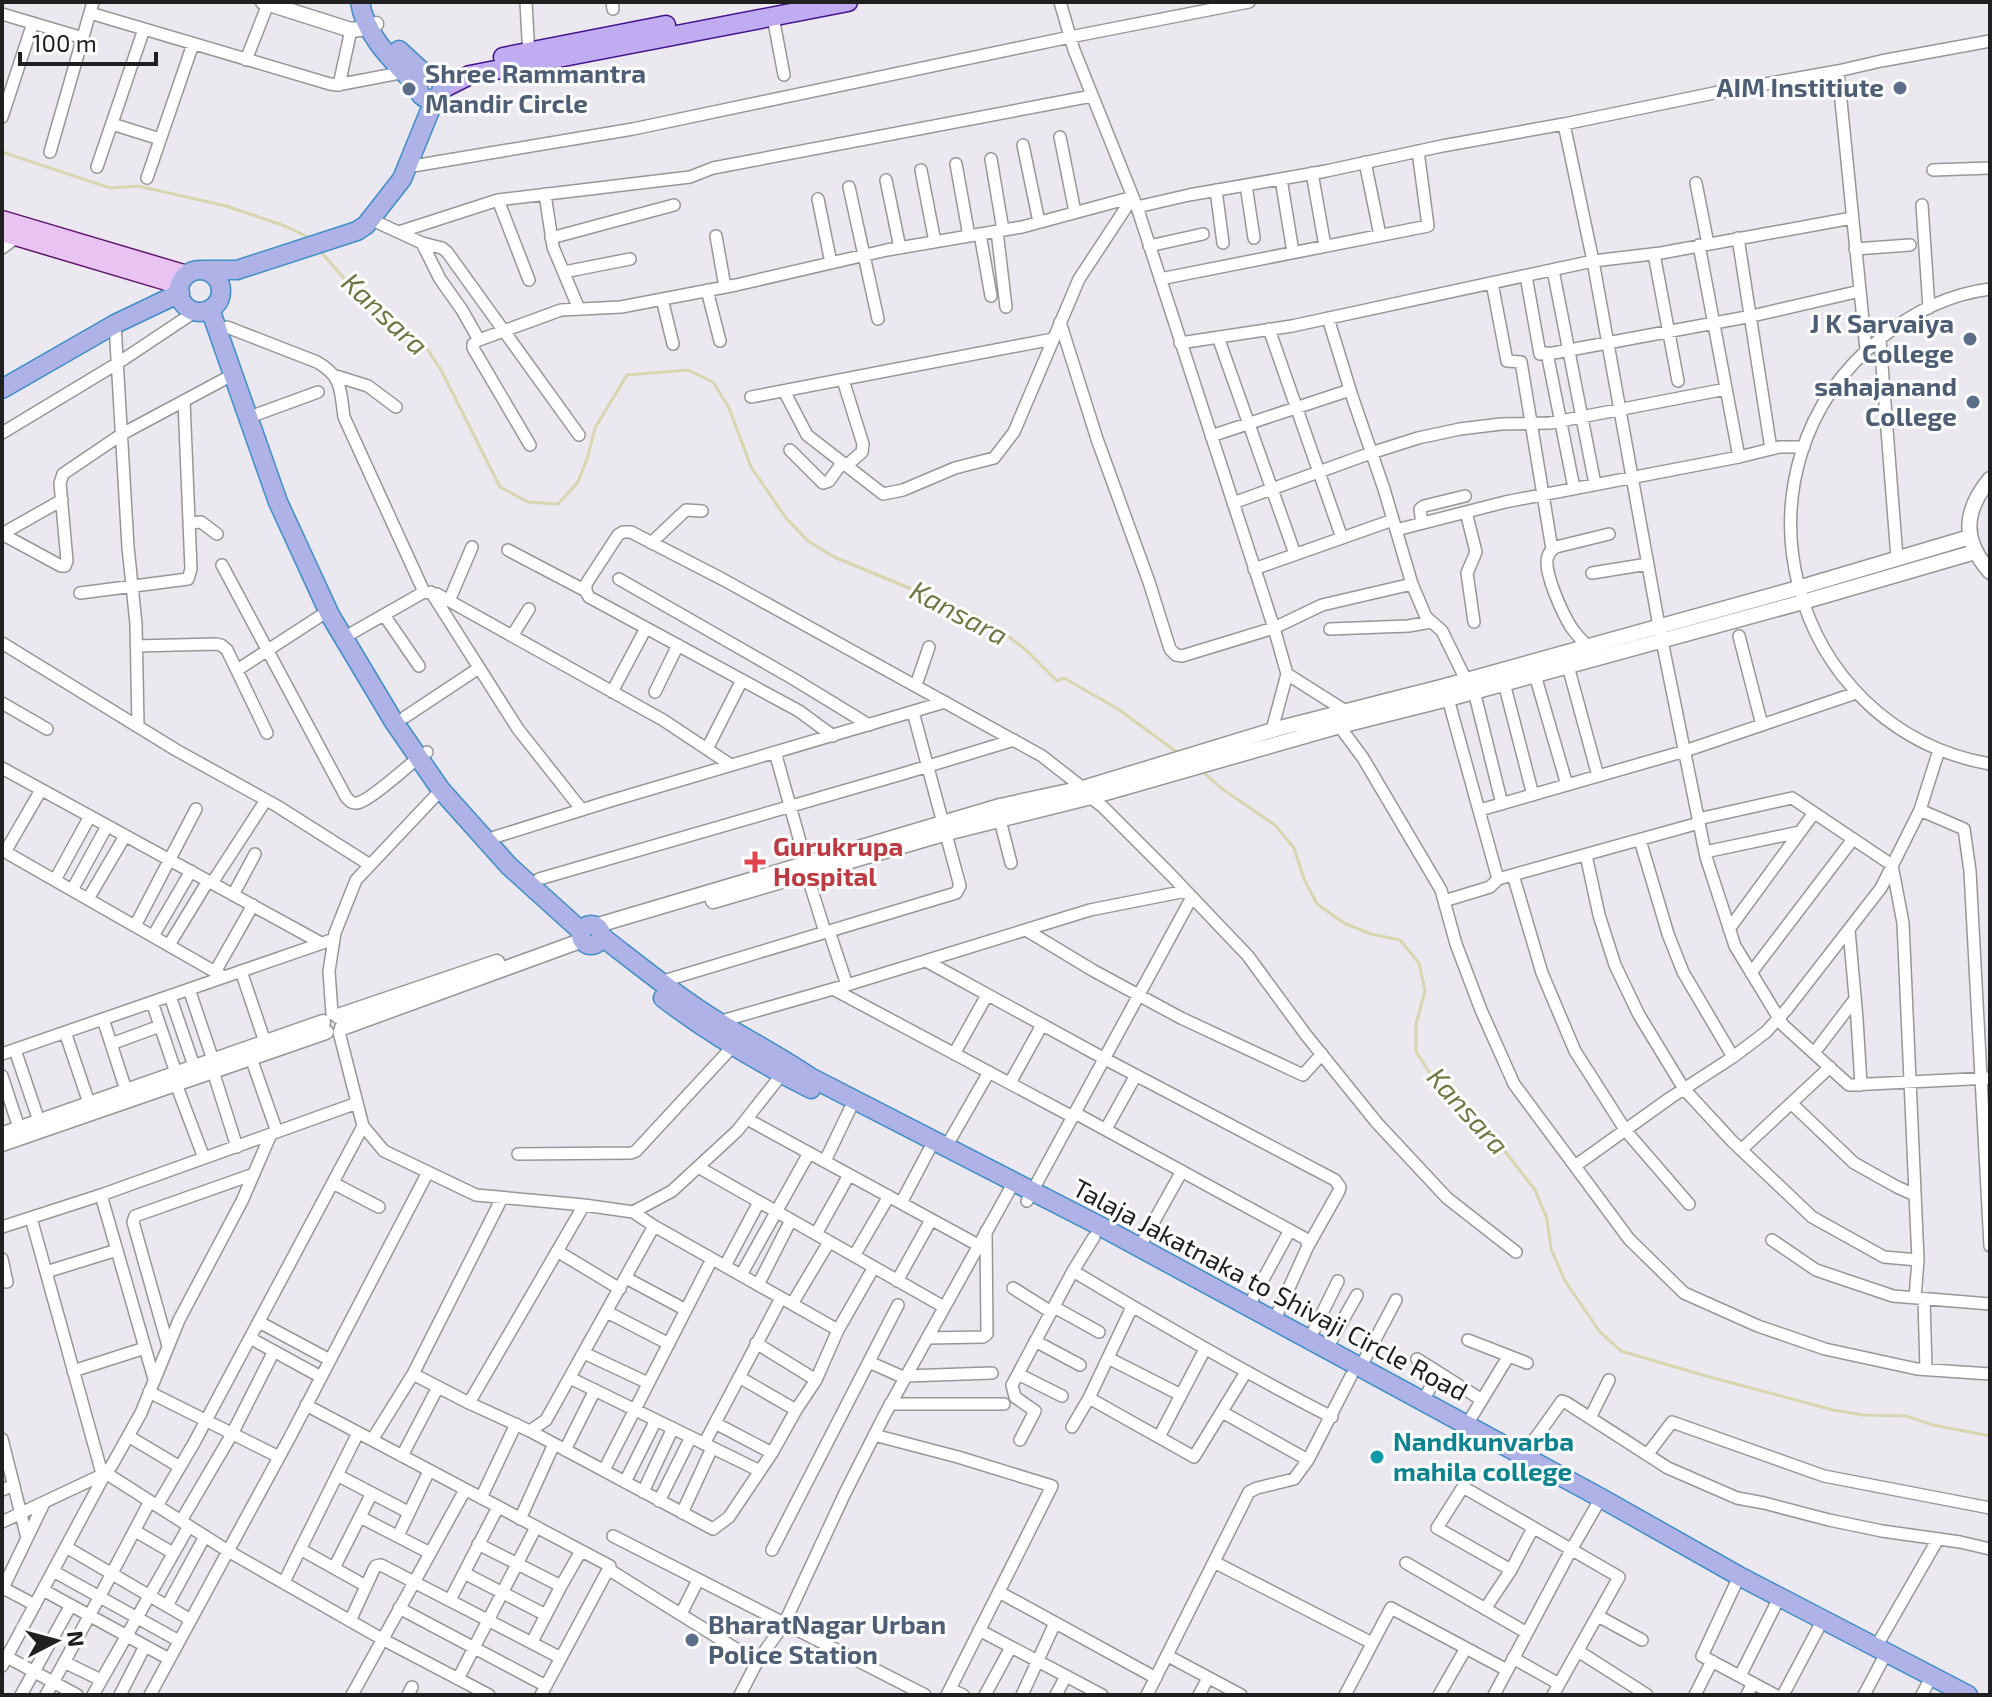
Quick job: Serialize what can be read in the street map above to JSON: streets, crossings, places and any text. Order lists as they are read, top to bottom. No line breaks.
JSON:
{"streets":{"highway":["Talaja Jakatnaka to Shivaji Circle Road"]},"water":["Kansara"],"places":{"other":["AIM Institiute","Shree Rammantra Mandir Circle","J K Sarvaiya College","sahajanand College","Nandkunvarba mahila college","BharatNagar Urban Police Station"],"health":["Gurukrupa Hospital"]},"scale_bar":"100 m","north":"right"}
